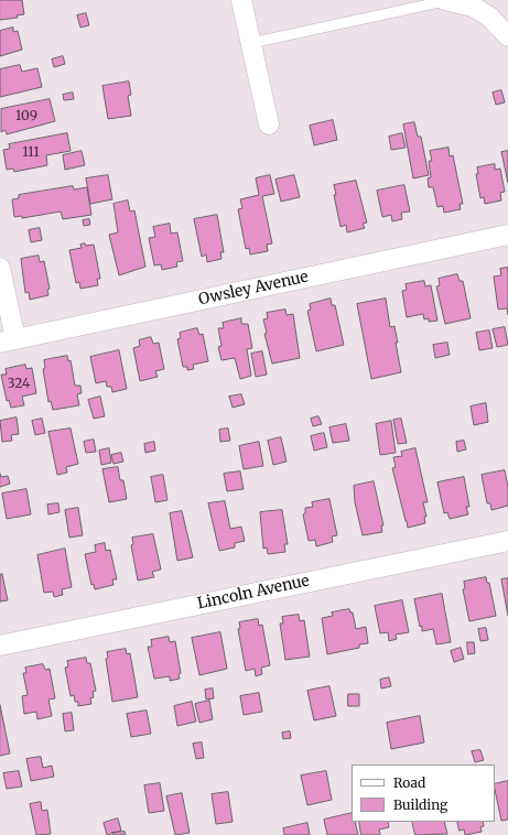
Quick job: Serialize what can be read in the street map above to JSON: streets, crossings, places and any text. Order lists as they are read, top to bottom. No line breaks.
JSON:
{"streets":{"street":["Owsley Avenue","Lincoln Avenue"]},"house_numbers":["109","111","324"],"legend":["Road","Building"]}
